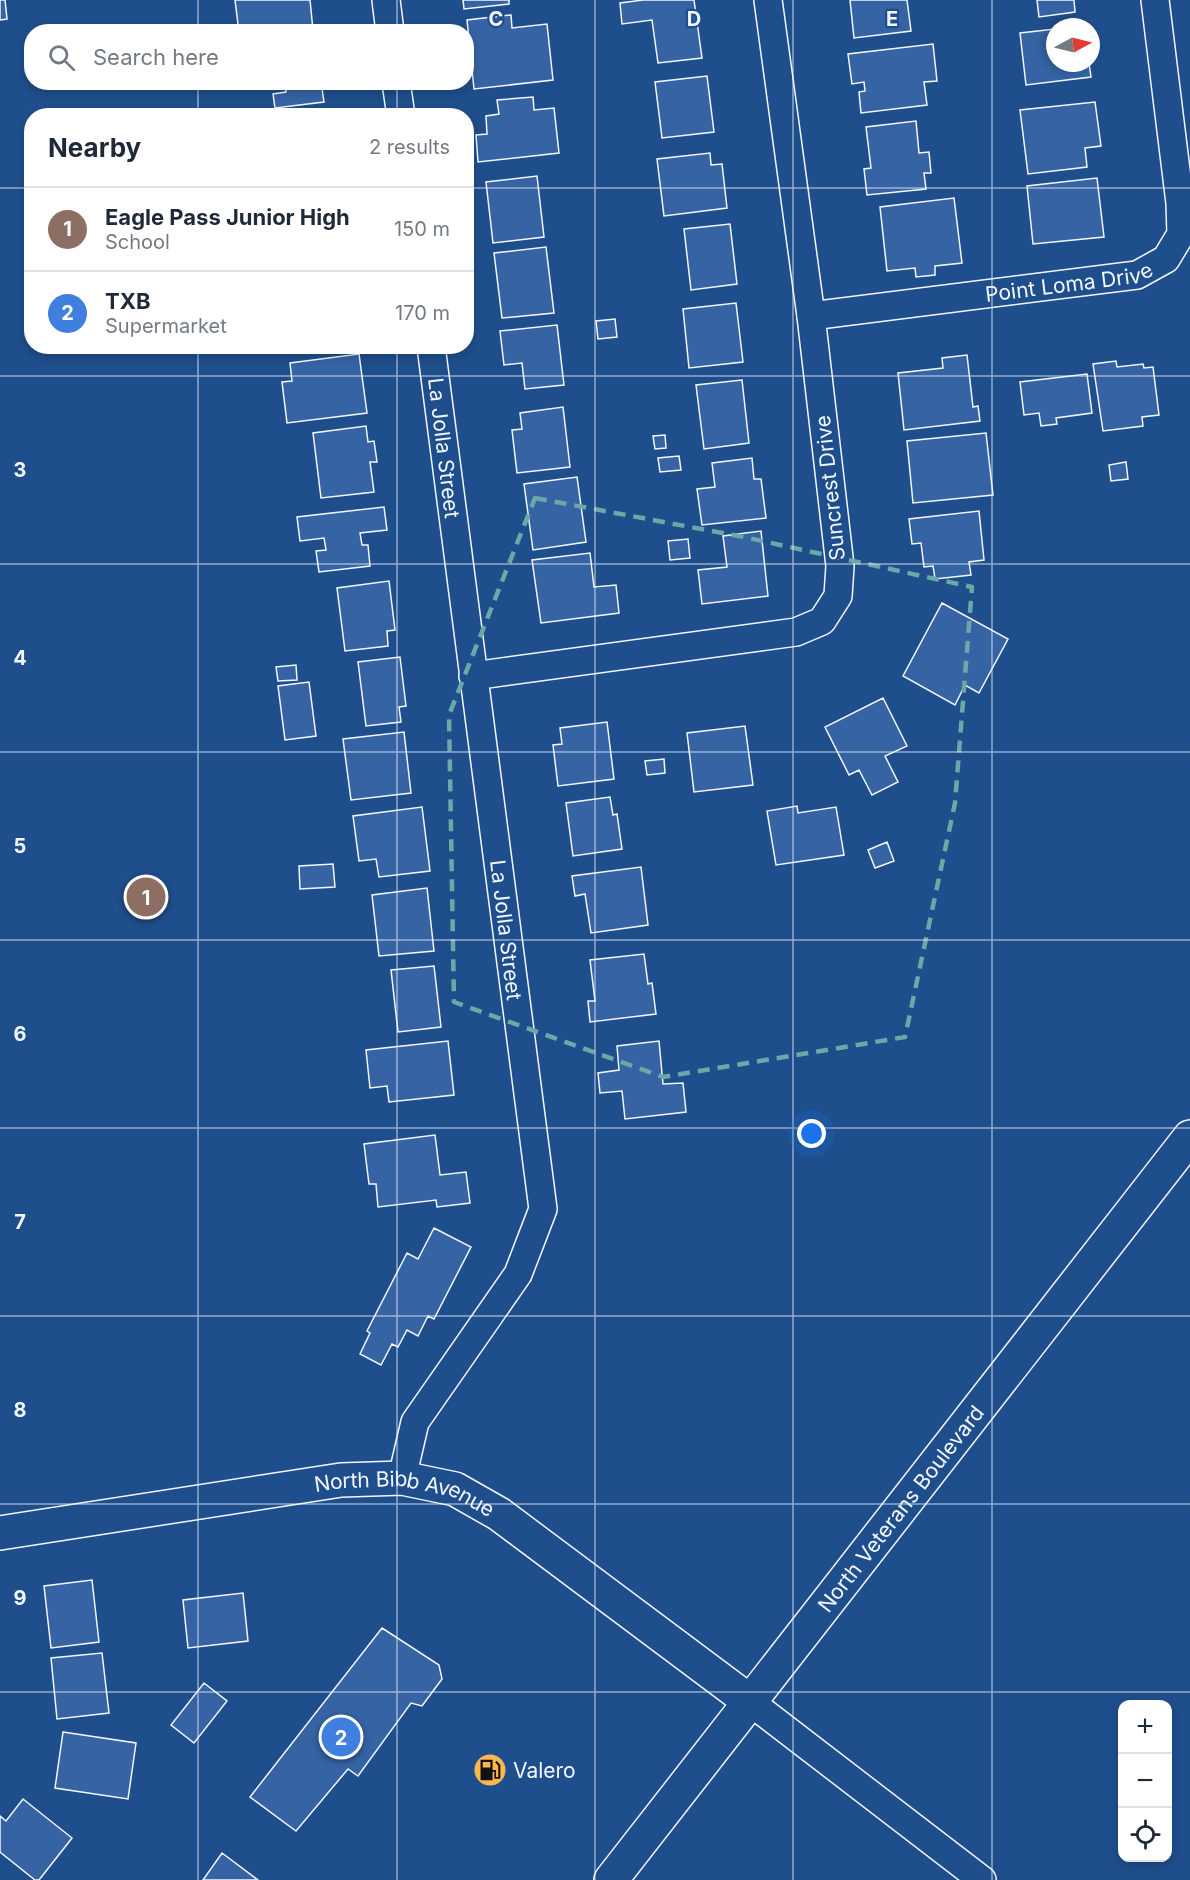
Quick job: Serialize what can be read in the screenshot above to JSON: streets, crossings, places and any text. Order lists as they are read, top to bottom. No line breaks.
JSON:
{"streets":{"main road":["North Bibb Avenue","North Veterans Boulevard"],"street":["Point Loma Drive","La Jolla Street","Suncrest Drive"]},"crossings":[["Point Loma Drive","Suncrest Drive"],["La Jolla Street","Suncrest Drive"],["La Jolla Street","North Bibb Avenue"],["North Bibb Avenue","North Veterans Boulevard"]],"places":{"fuel station":["Valero"]},"north":"right","page":{"search":"Search here","heading":["Nearby","2 results"],"list":[{"mark":"1","name":"Eagle Pass Junior High","note":"School","value":"150 m"},{"mark":"2","name":"TXB","note":"Supermarket","value":"170 m"}],"pins":["1","2"],"map_buttons":["+","−"]},"grid":{"columns":["C","D","E"],"rows":["3","4","5","6","7","8","9"]}}
